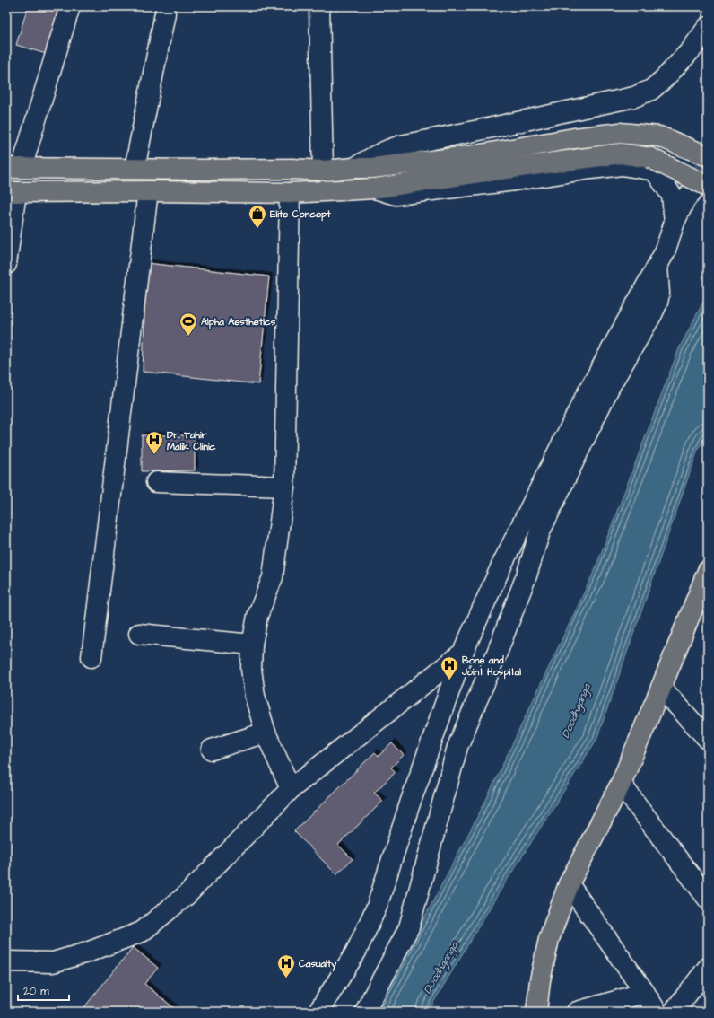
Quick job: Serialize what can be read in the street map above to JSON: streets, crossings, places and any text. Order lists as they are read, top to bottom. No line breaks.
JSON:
{"water":["Doodhganga"],"places":{"shop":["Elite Concept"],"sports":["Alpha Aesthetics"],"hospital":["Dr. Tahir Malik Clinic","Bone and Joint Hospital","Casualty"]},"scale_bar":"20 m"}
